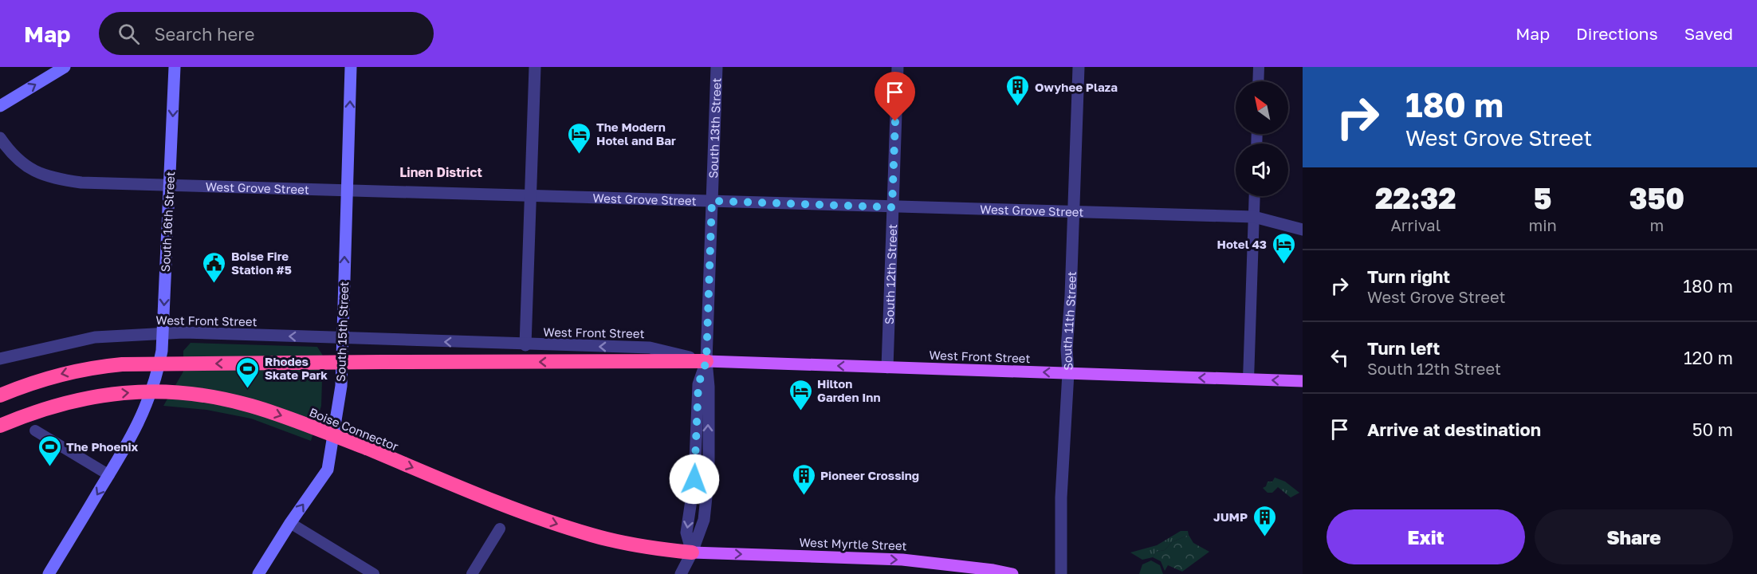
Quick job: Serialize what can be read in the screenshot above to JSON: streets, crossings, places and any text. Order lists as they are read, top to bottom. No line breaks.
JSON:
{"streets":{"highway":["Boise Connector"],"main road":["South 16th Street","West Front Street","South 15th Street","West Myrtle Street"],"street":["South 13th Street","West Grove Street","South 12th Street","South 11th Street"]},"crossings":[["South 13th Street","West Grove Street"],["South 13th Street","West Front Street"],["South 13th Street","Boise Connector"],["South 13th Street","West Myrtle Street"],["West Grove Street","South 16th Street"],["West Grove Street","South 12th Street"],["West Grove Street","South 11th Street"],["West Grove Street","South 15th Street"],["South 16th Street","West Front Street"],["South 12th Street","West Front Street"],["West Front Street","South 11th Street"],["West Front Street","South 15th Street"],["Boise Connector","West Myrtle Street"]],"one_way":["South 16th Street","West Front Street","South 15th Street","West Myrtle Street"],"districts":["Linen District"],"places":{"building":["Owyhee Plaza","Pioneer Crossing","JUMP"],"hotel":["The Modern Hotel and Bar","Hotel 43","Hilton Garden Inn"],"public building":["Boise Fire Station #5"],"sports":["Rhodes Skate Park","The Phoenix"]},"north":"top left","page":{"header":"Map","search":"Search here","nav":["Map","Directions","Saved"],"turn":["180 m","West Grove Street"],"eta":["22:32","Arrival","5","min","350","m"],"list":[{"name":"Turn right","note":"West Grove Street","value":"180 m"},{"name":"Turn left","note":"South 12th Street","value":"120 m"},{"name":"Arrive at destination","value":"50 m"}],"buttons":["Exit","Share"]}}
